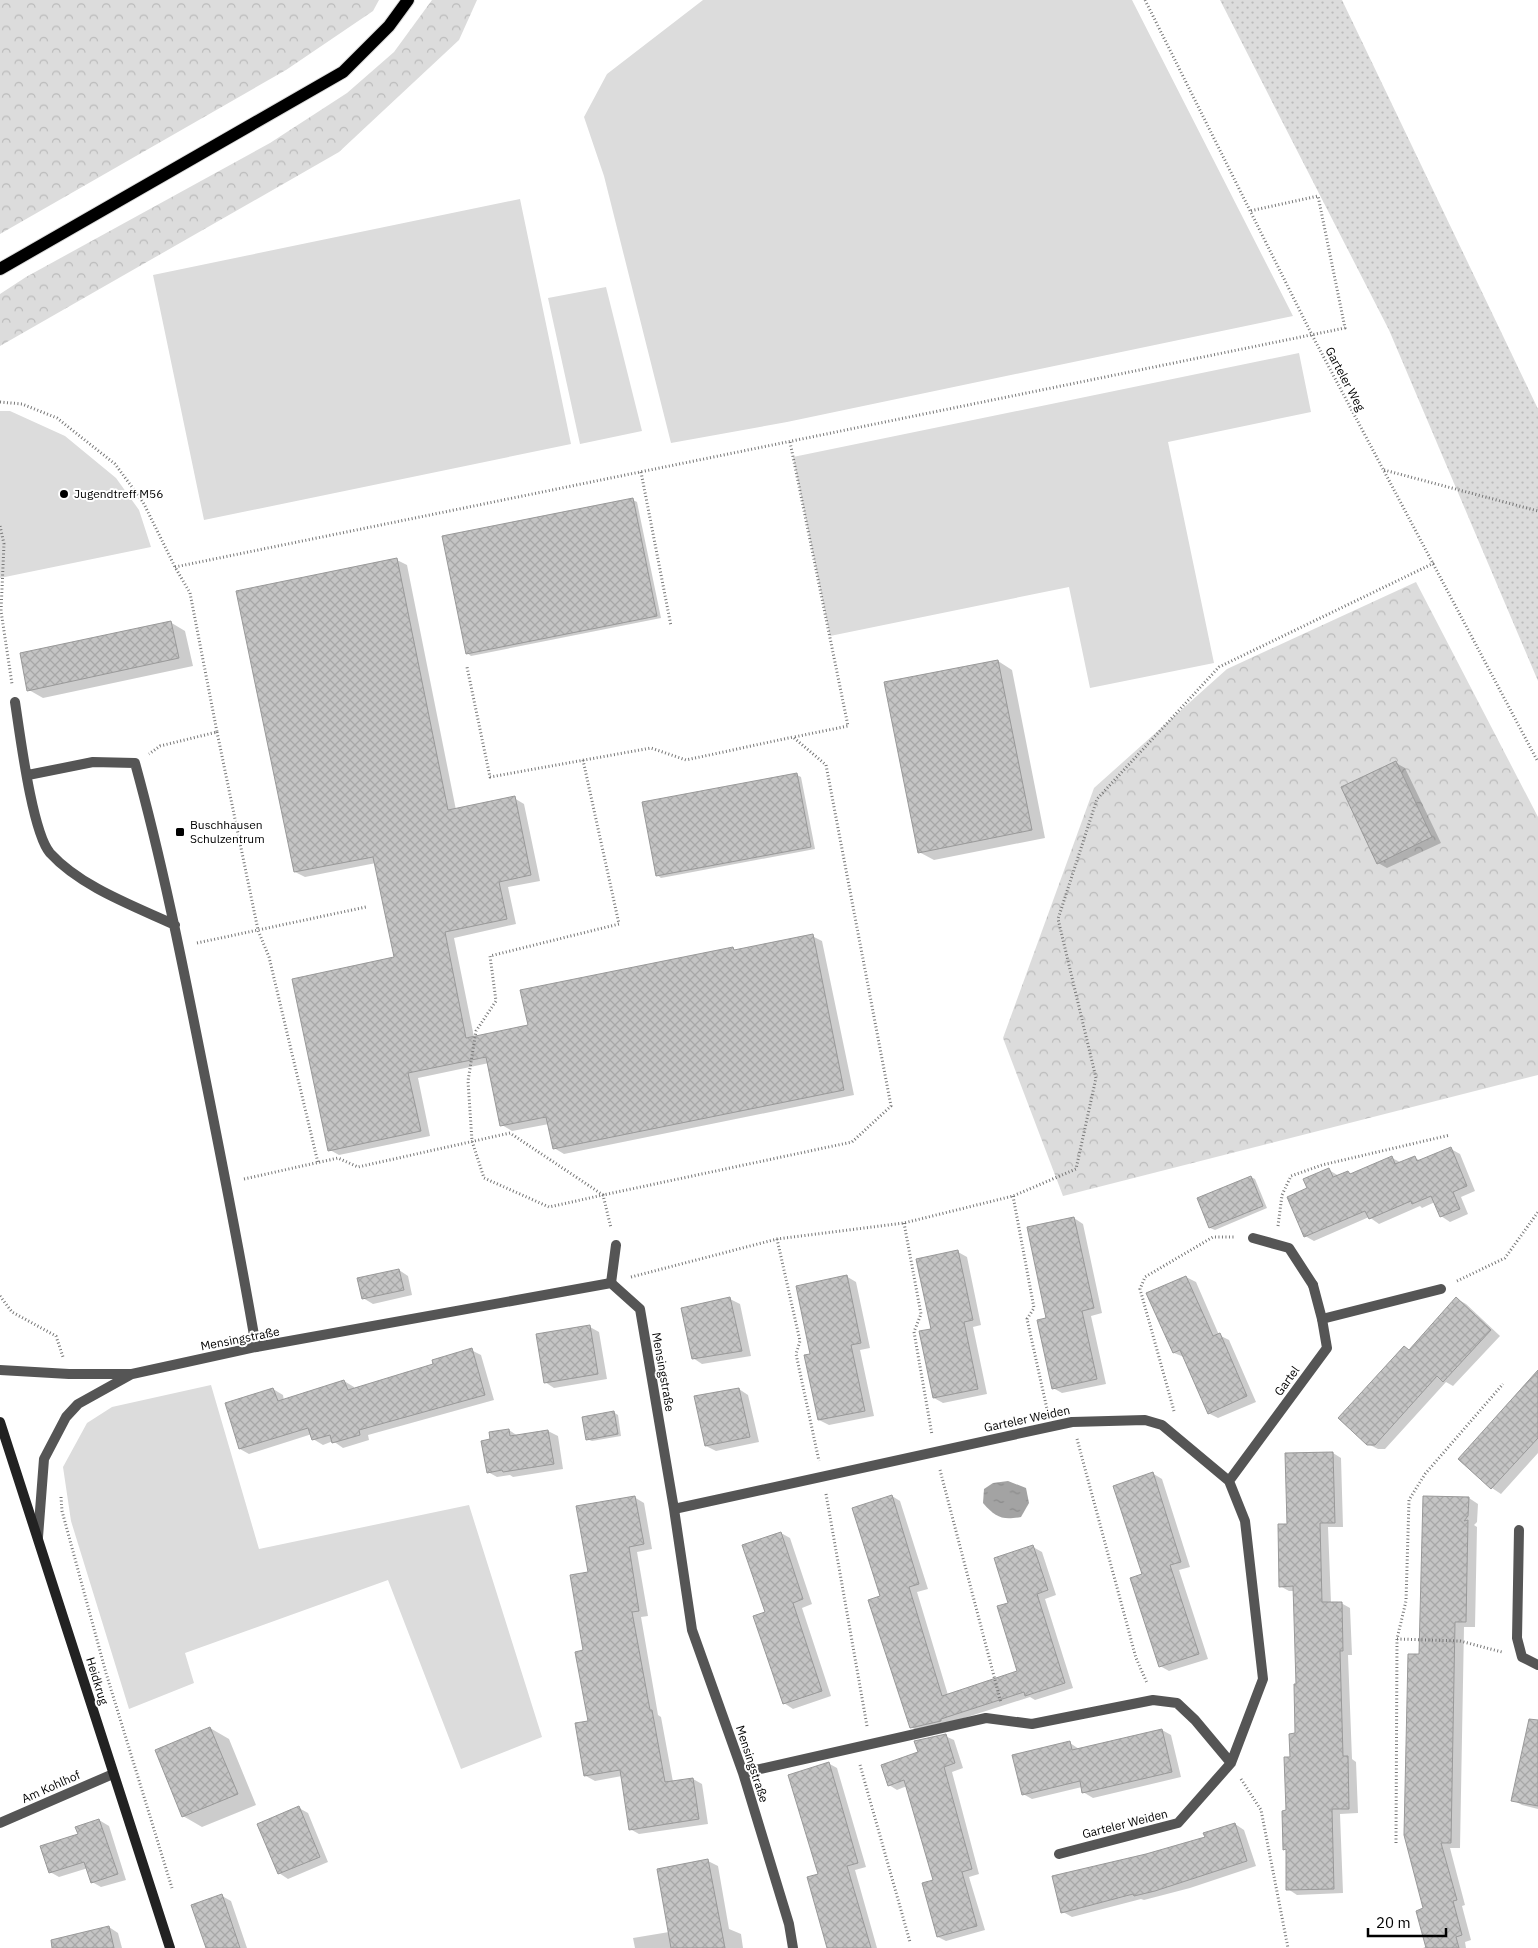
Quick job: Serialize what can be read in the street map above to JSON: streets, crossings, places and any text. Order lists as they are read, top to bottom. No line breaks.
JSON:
{"streets":{"main road":["Heidkrug"],"street":["Mensingstraße","Gartel","Garteler Weiden","Am Kohlhof"],"path":["Garteler Weg"]},"crossings":[["Mensingstraße","Garteler Weiden"],["Mensingstraße","Heidkrug"],["Gartel","Garteler Weiden"],["Heidkrug","Am Kohlhof"]],"places":{"other":["Jugendtreff M56"],"transit":["Buschhausen Schulzentrum"]},"scale_bar":"20 m"}
